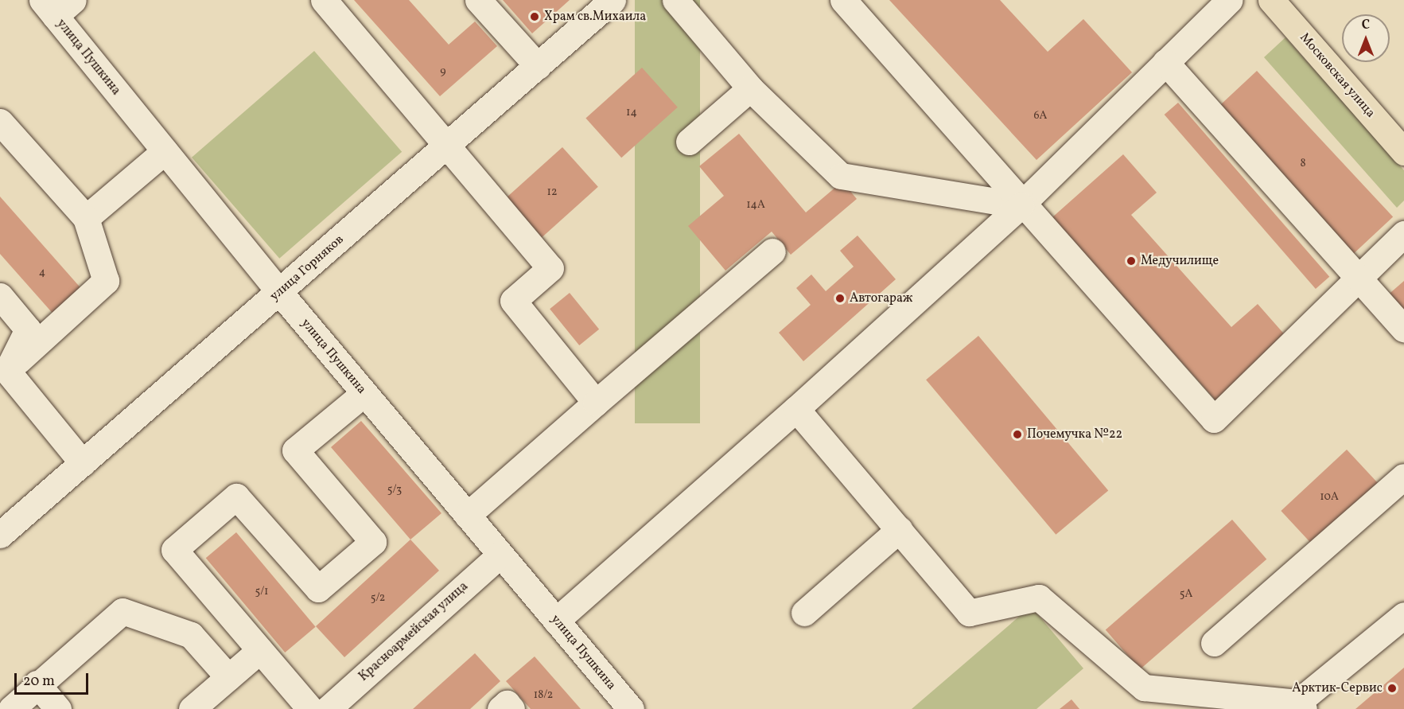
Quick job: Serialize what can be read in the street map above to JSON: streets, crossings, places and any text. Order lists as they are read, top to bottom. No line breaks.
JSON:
{"streets":{"main road":["Московская улица"],"street":["улица Пушкина","улица Горняков","Красноармейская улица"]},"crossings":[["улица Пушкина","улица Горняков"],["улица Пушкина","Красноармейская улица"]],"places":["Храм св.Михаила","Медучилище","Автогараж","Почемучка №22","Арктик-Сервис"],"house_numbers":["9","14","6А","8","12","14А","4","5/3","10А","5/1","5А","5/2","18/2"],"scale_bar":"20 m","north":"top"}
